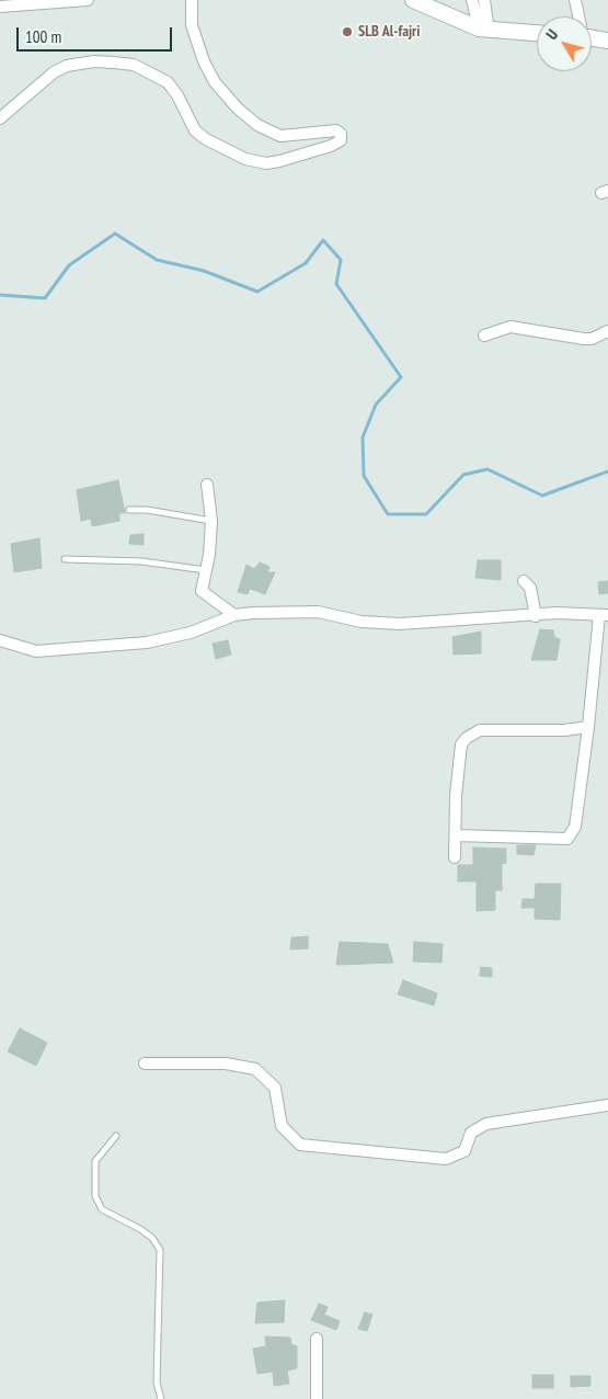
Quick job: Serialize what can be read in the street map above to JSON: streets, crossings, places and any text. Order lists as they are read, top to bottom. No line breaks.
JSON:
{"places":["SLB Al-fajri"],"scale_bar":"100 m","north":"top left"}
